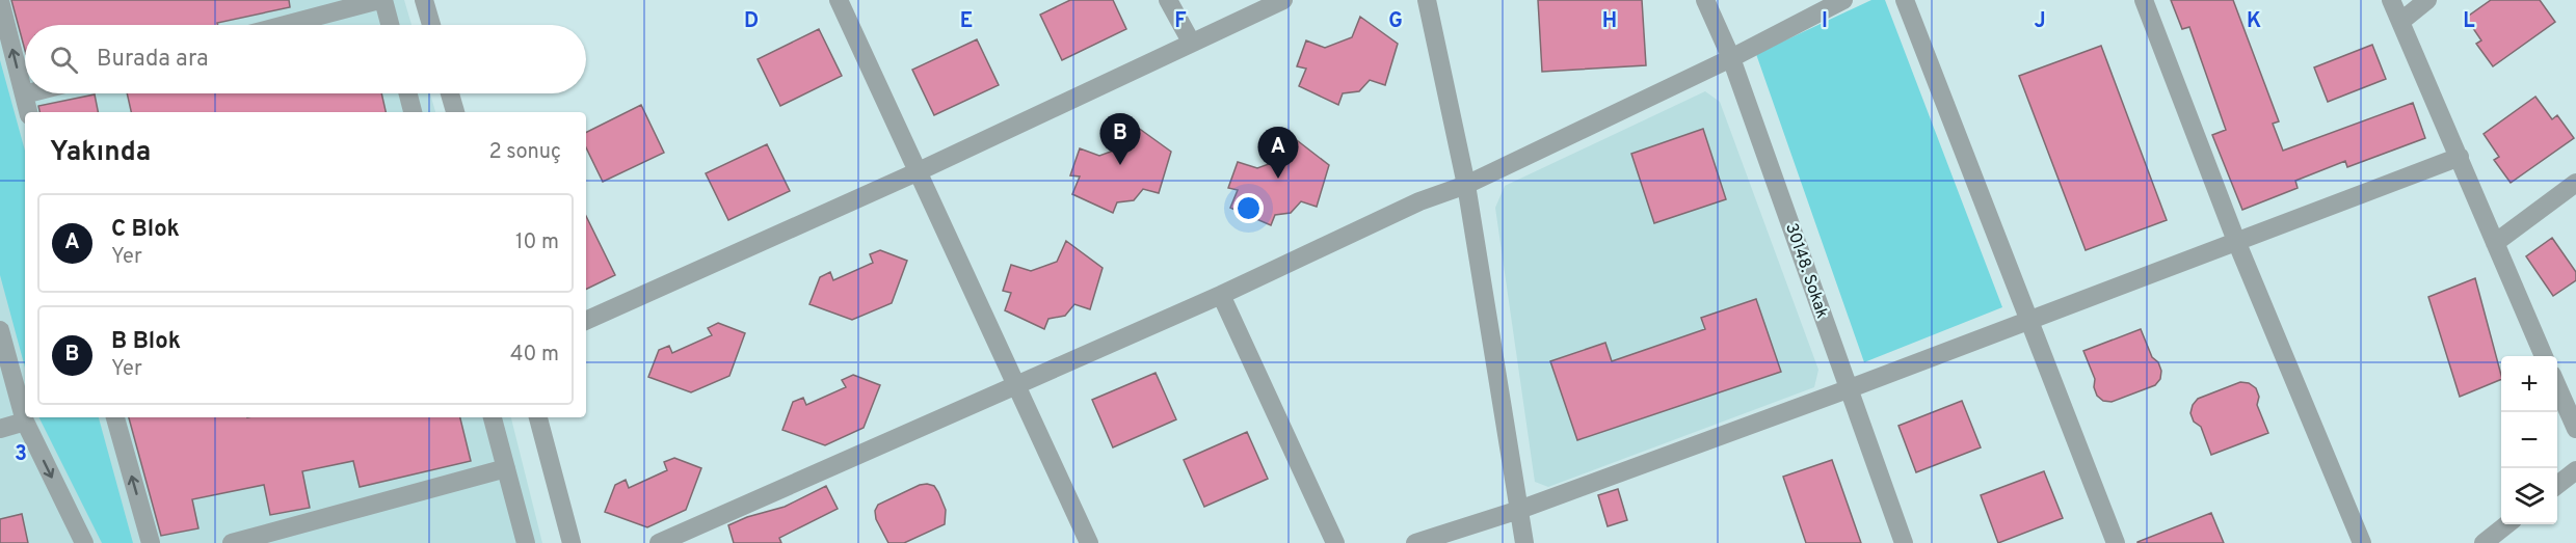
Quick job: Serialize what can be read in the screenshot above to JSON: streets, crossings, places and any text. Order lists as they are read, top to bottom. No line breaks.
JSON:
{"streets":{"street":["30148. Sokak"]},"page":{"search":"Burada ara","heading":["Yakında","2 sonuç"],"pins":["B","A"],"list":[{"mark":"A","name":"C Blok","note":"Yer","value":"10 m"},{"mark":"B","name":"B Blok","note":"Yer","value":"40 m"}],"map_buttons":["+","−"]},"grid":{"columns":["D","E","F","G","H","I","J","K","L"],"rows":["3"]}}
